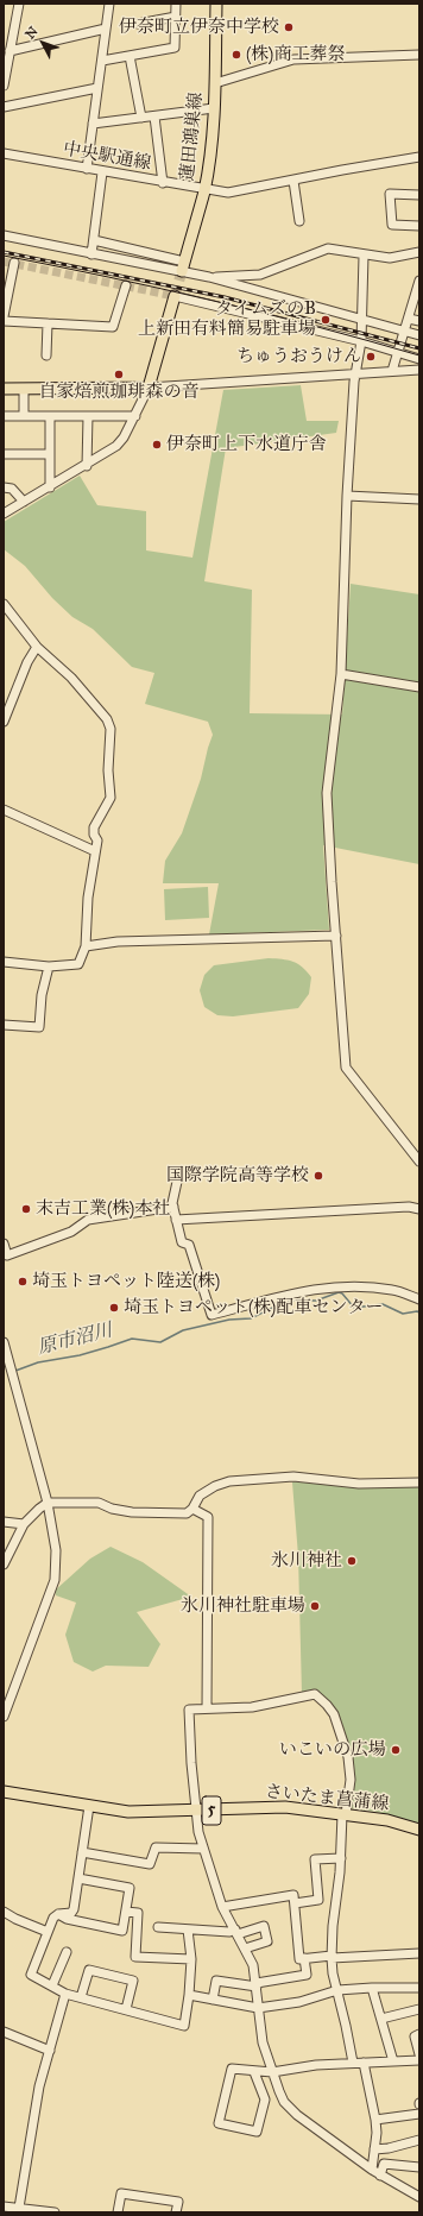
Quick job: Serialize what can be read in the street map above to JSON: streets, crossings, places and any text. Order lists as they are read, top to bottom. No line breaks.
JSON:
{"streets":{"main road":["蓮田鴻巣線","さいたま菖蒲線","5"],"street":["中央駅通線"]},"crossings":[["蓮田鴻巣線","中央駅通線"]],"water":["原市沼川"],"places":["伊奈町立伊奈中学校","(株)商工葬祭","タイムズのB 上新田有料簡易駐車場","ちゅうおうけん","自家焙煎珈琲森の音","伊奈町上下水道庁舎","国際学院高等学校","末吉工業(株)本社","埼玉トヨペット陸送(株)","埼玉トヨペット(株)配車センター","氷川神社","氷川神社駐車場","いこいの広場"],"north":"top left"}
